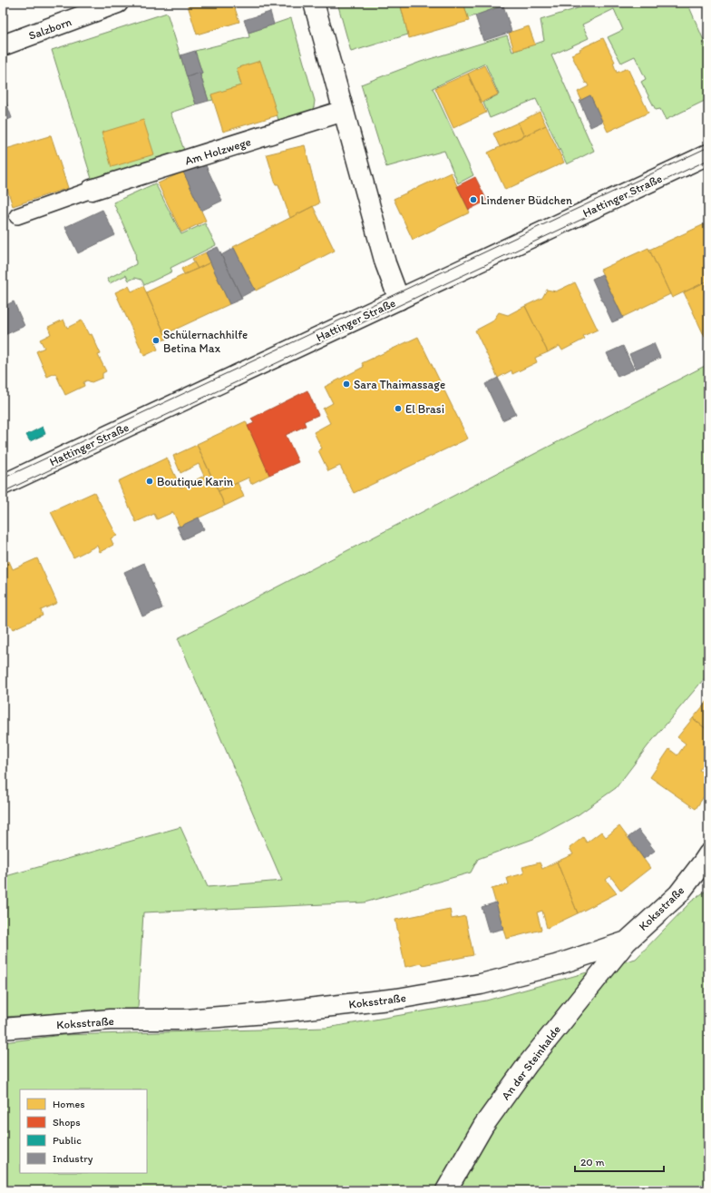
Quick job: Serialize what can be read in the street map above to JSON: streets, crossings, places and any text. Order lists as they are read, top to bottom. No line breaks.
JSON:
{"streets":{"street":["Salzborn","Am Holzwege","Hattinger Straße","Koksstraße","An der Steinhalde"]},"crossings":[["Koksstraße","An der Steinhalde"]],"places":["Lindener Büdchen","Schülernachhilfe Betina Max","Sara Thaimassage","El Brasi","Boutique Karin"],"legend":["Homes","Shops","Public","Industry"],"scale_bar":"20 m"}
